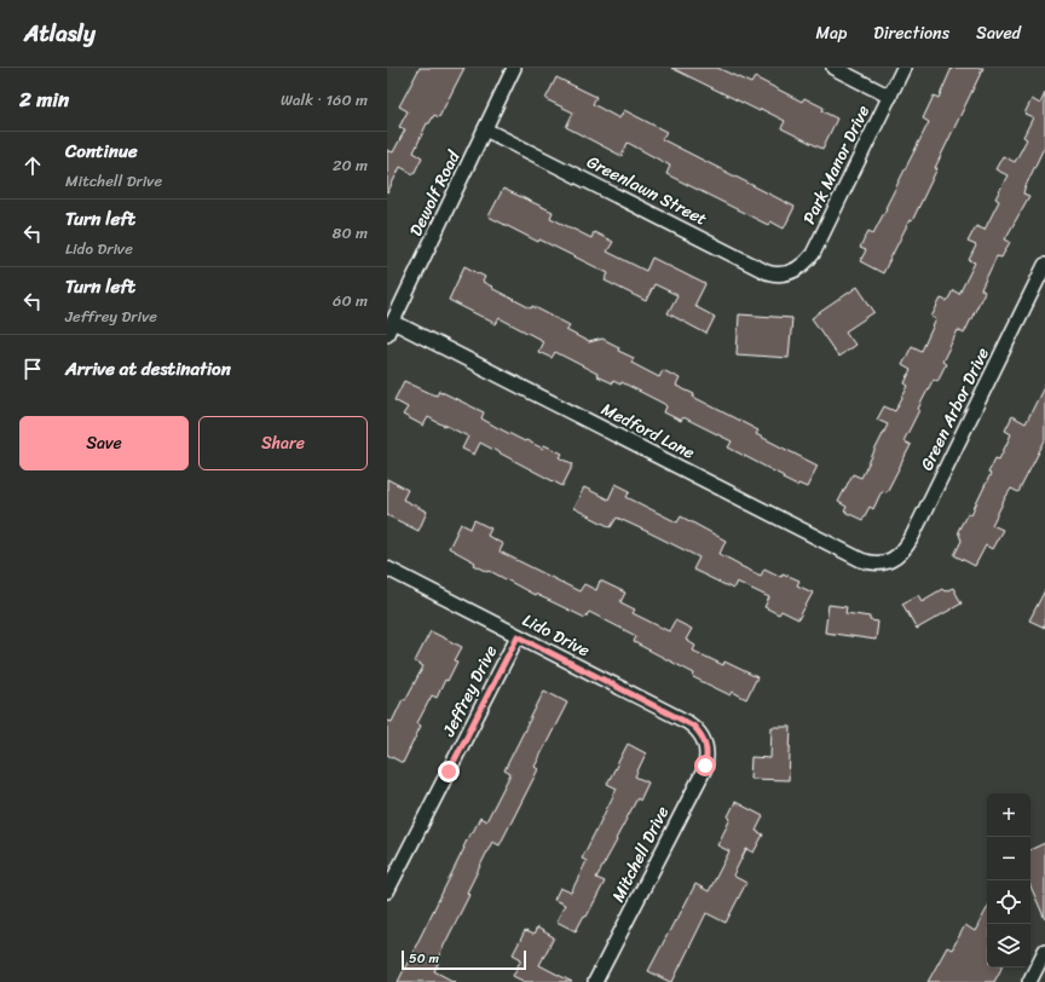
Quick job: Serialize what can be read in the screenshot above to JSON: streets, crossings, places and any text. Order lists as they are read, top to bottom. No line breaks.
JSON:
{"streets":{"street":["Park Manor Drive","Greenlawn Street","Dewolf Road","Green Arbor Drive","Medford Lane","Lido Drive","Jeffrey Drive","Mitchell Drive"]},"crossings":[["Park Manor Drive","Greenlawn Street"],["Greenlawn Street","Dewolf Road"],["Dewolf Road","Medford Lane"],["Green Arbor Drive","Medford Lane"],["Lido Drive","Jeffrey Drive"],["Lido Drive","Mitchell Drive"]],"scale_bar":"50 m","page":{"header":"Atlasly","nav":["Map","Directions","Saved"],"heading":["2 min","Walk · 160 m"],"list":[["Continue","Mitchell Drive","20 m"],["Turn left","Lido Drive","80 m"],["Turn left","Jeffrey Drive","60 m"],"Arrive at destination"],"buttons":["Save","Share"],"map_buttons":["+","−"],"scale":"50 m"}}
